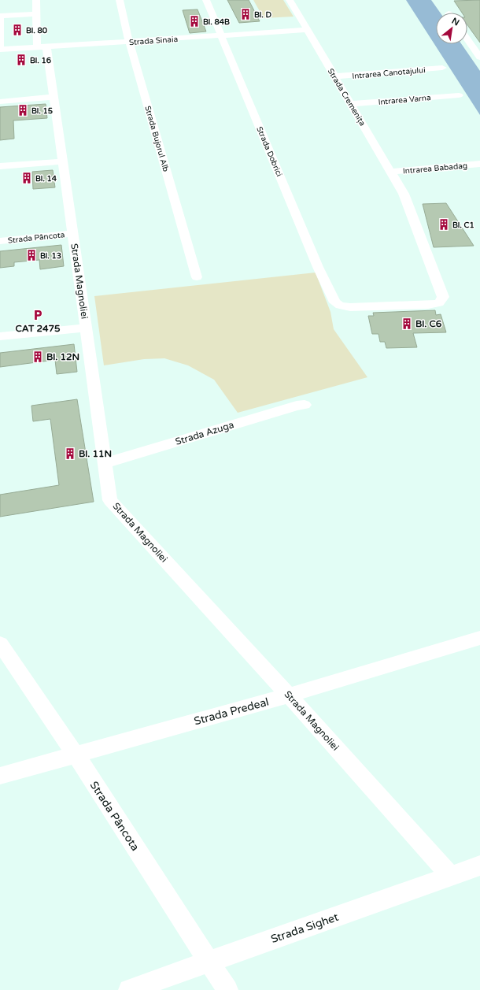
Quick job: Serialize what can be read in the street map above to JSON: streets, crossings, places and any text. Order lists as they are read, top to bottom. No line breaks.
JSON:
{"streets":{"street":["Strada Sinaia","Intrarea Canotajului","Strada Cremenița","Intrarea Varna","Strada Bujorul Alb","Strada Dobrici","Intrarea Babadag","Strada Pâncota","Strada Magnoliei","Strada Azuga","Strada Predeal","Strada Sighet"]},"crossings":[["Strada Sinaia","Strada Cremenița"],["Strada Sinaia","Strada Bujorul Alb"],["Strada Sinaia","Strada Dobrici"],["Strada Sinaia","Strada Magnoliei"],["Intrarea Canotajului","Strada Cremenița"],["Strada Cremenița","Intrarea Varna"],["Strada Cremenița","Strada Dobrici"],["Strada Cremenița","Intrarea Babadag"],["Strada Pâncota","Strada Magnoliei"],["Strada Pâncota","Strada Predeal"],["Strada Pâncota","Strada Sighet"],["Strada Magnoliei","Strada Azuga"],["Strada Magnoliei","Strada Predeal"],["Strada Magnoliei","Strada Sighet"]],"places":{"building":["Bl. D","Bl. 84B","Bl. 80","Bl. 16","Bl. 15","Bl. 14","Bl. C1","Bl. 13","Bl. C6","Bl. 12N","Bl. 11N"],"parking":["CAT 2475"]},"north":"top right"}
